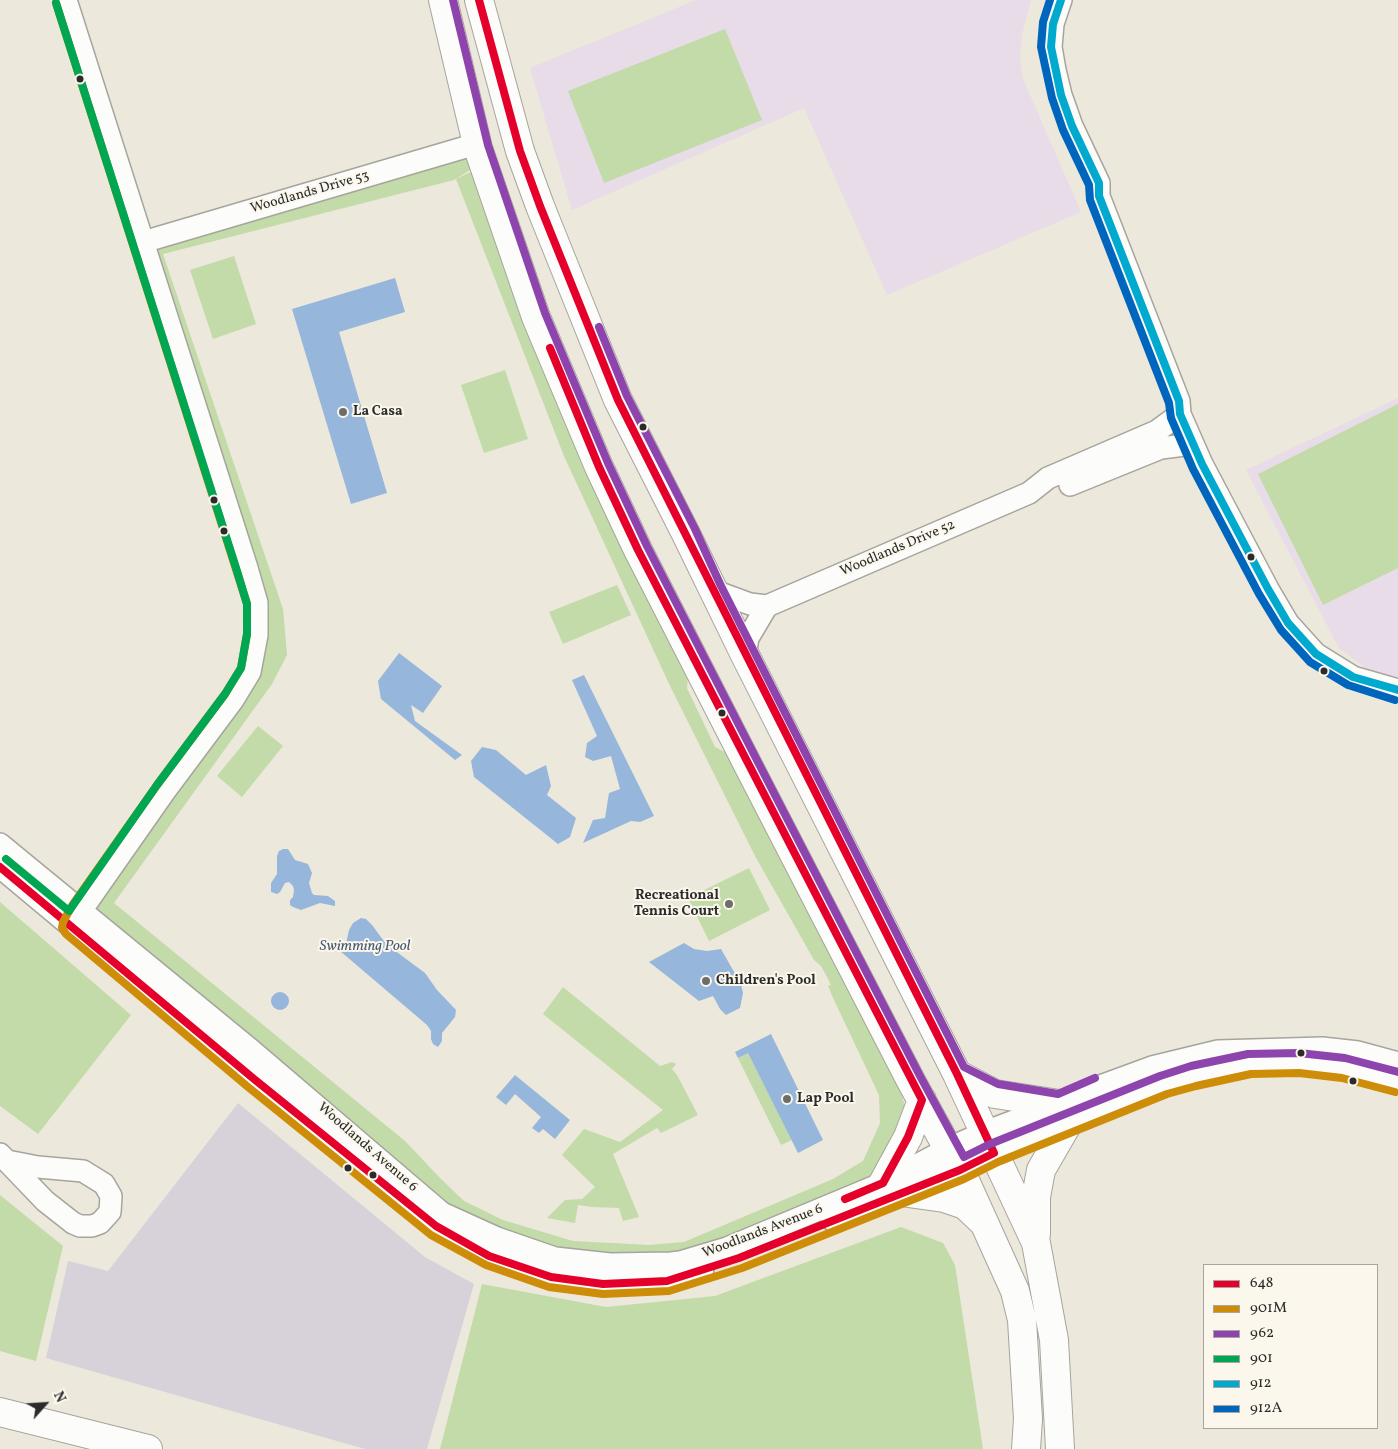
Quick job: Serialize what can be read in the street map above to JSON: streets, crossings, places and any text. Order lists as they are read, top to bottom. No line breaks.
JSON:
{"streets":{"street":["Woodlands Drive 53","Woodlands Drive 52","Woodlands Avenue 6"]},"water":["Swimming Pool"],"places":["La Casa","Recreational Tennis Court","Children's Pool","Lap Pool"],"lines":["transit line 648","transit line 962","transit line 912","transit line 912A","transit line 901M","transit line 901"],"legend":["648","901M","962","901","912","912A"],"north":"top right"}
